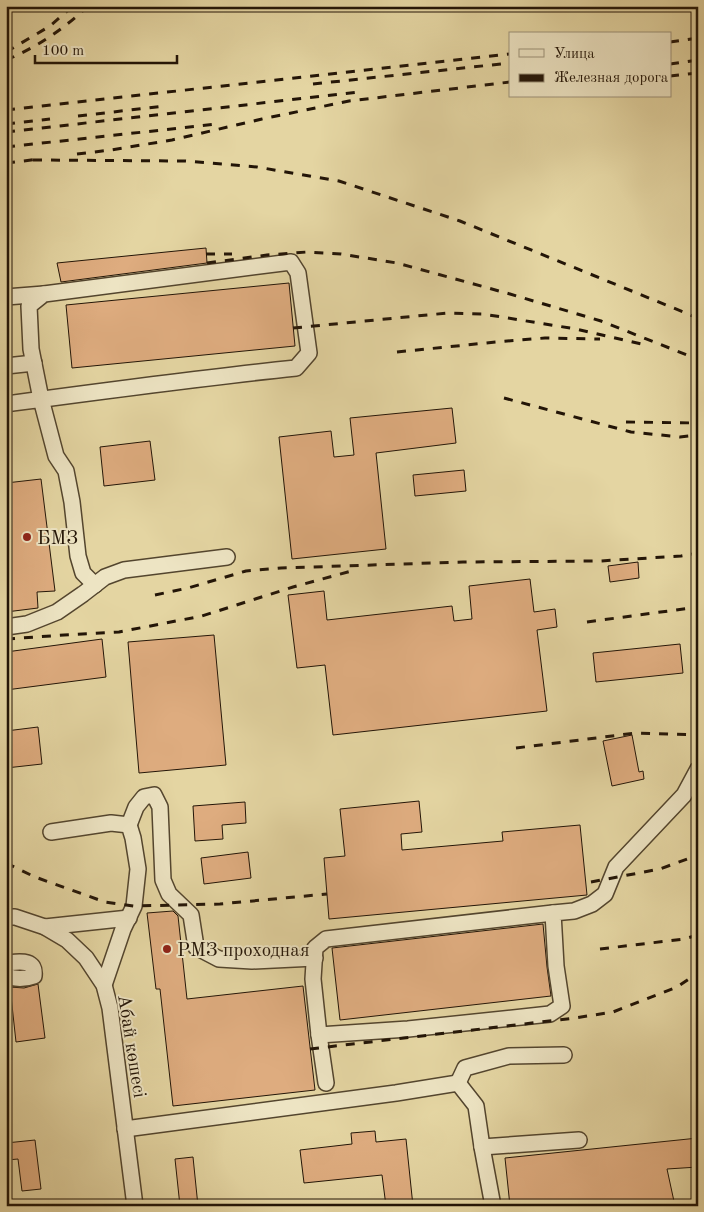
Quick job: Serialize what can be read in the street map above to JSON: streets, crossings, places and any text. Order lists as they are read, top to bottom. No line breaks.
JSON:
{"streets":{"street":["Абай көшесі"]},"places":["БМЗ","РМЗ проходная"],"legend":["Улица","Железная дорога"],"scale_bar":"100 m"}
